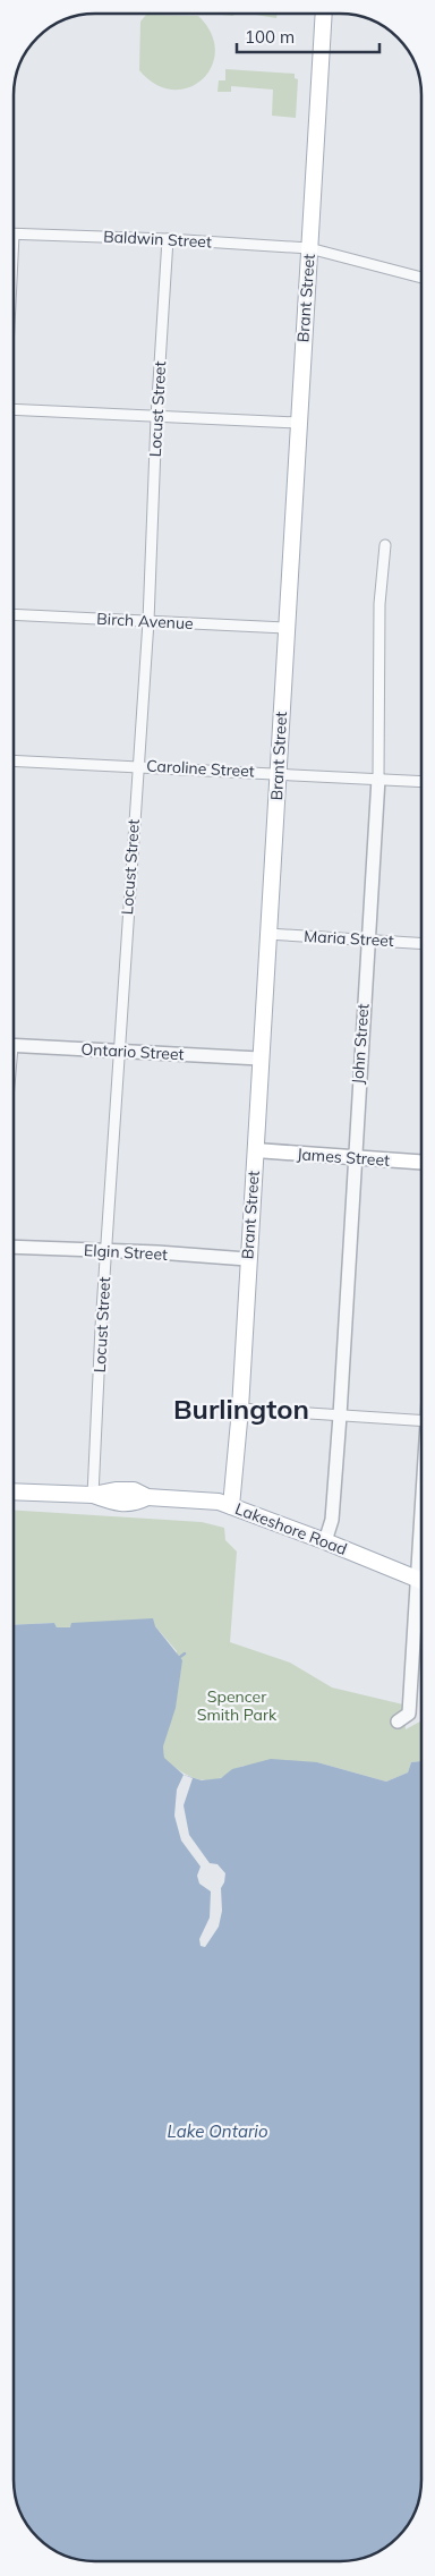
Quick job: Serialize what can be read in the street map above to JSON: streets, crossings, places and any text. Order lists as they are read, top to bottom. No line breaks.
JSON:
{"streets":{"main road":["Brant Street","James Street","Lakeshore Road"],"street":["Baldwin Street","Locust Street","Birch Avenue","Caroline Street","Maria Street","John Street","Ontario Street","Elgin Street"]},"crossings":[["Baldwin Street","Brant Street"],["Baldwin Street","Locust Street"],["Brant Street","Birch Avenue"],["Brant Street","Caroline Street"],["Brant Street","Maria Street"],["Brant Street","Ontario Street"],["Brant Street","James Street"],["Brant Street","Elgin Street"],["Brant Street","Lakeshore Road"],["Locust Street","Birch Avenue"],["Locust Street","Caroline Street"],["Locust Street","Ontario Street"],["Locust Street","Elgin Street"],["Locust Street","Lakeshore Road"],["Caroline Street","John Street"],["Maria Street","John Street"],["John Street","James Street"],["John Street","Lakeshore Road"]],"districts":["Burlington"],"water":["Lake Ontario"],"parks":["Spencer Smith Park"],"scale_bar":"100 m"}
